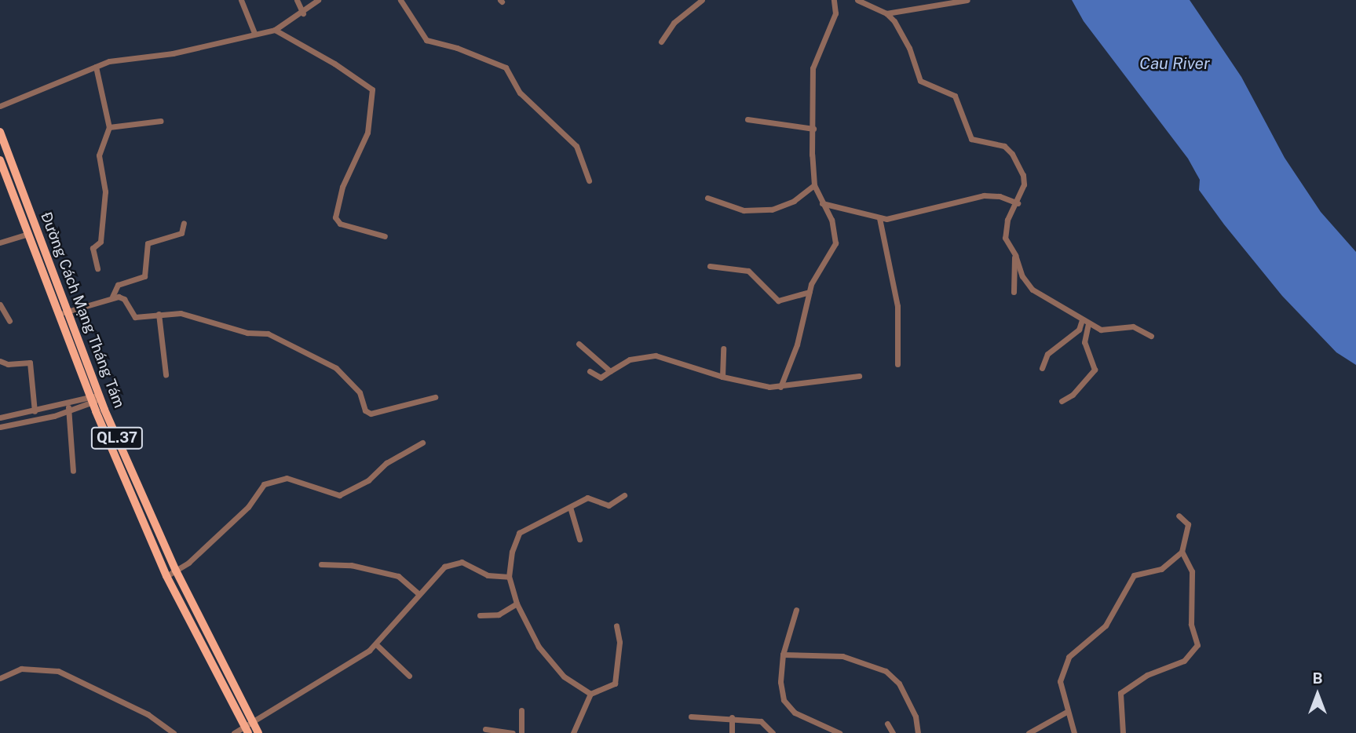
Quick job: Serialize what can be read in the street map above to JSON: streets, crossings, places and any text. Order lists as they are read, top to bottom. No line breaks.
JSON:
{"streets":{"main road":["Đường Cách Mạng Tháng Tám","QL.37"]},"water":["Cau River"],"north":"top"}
